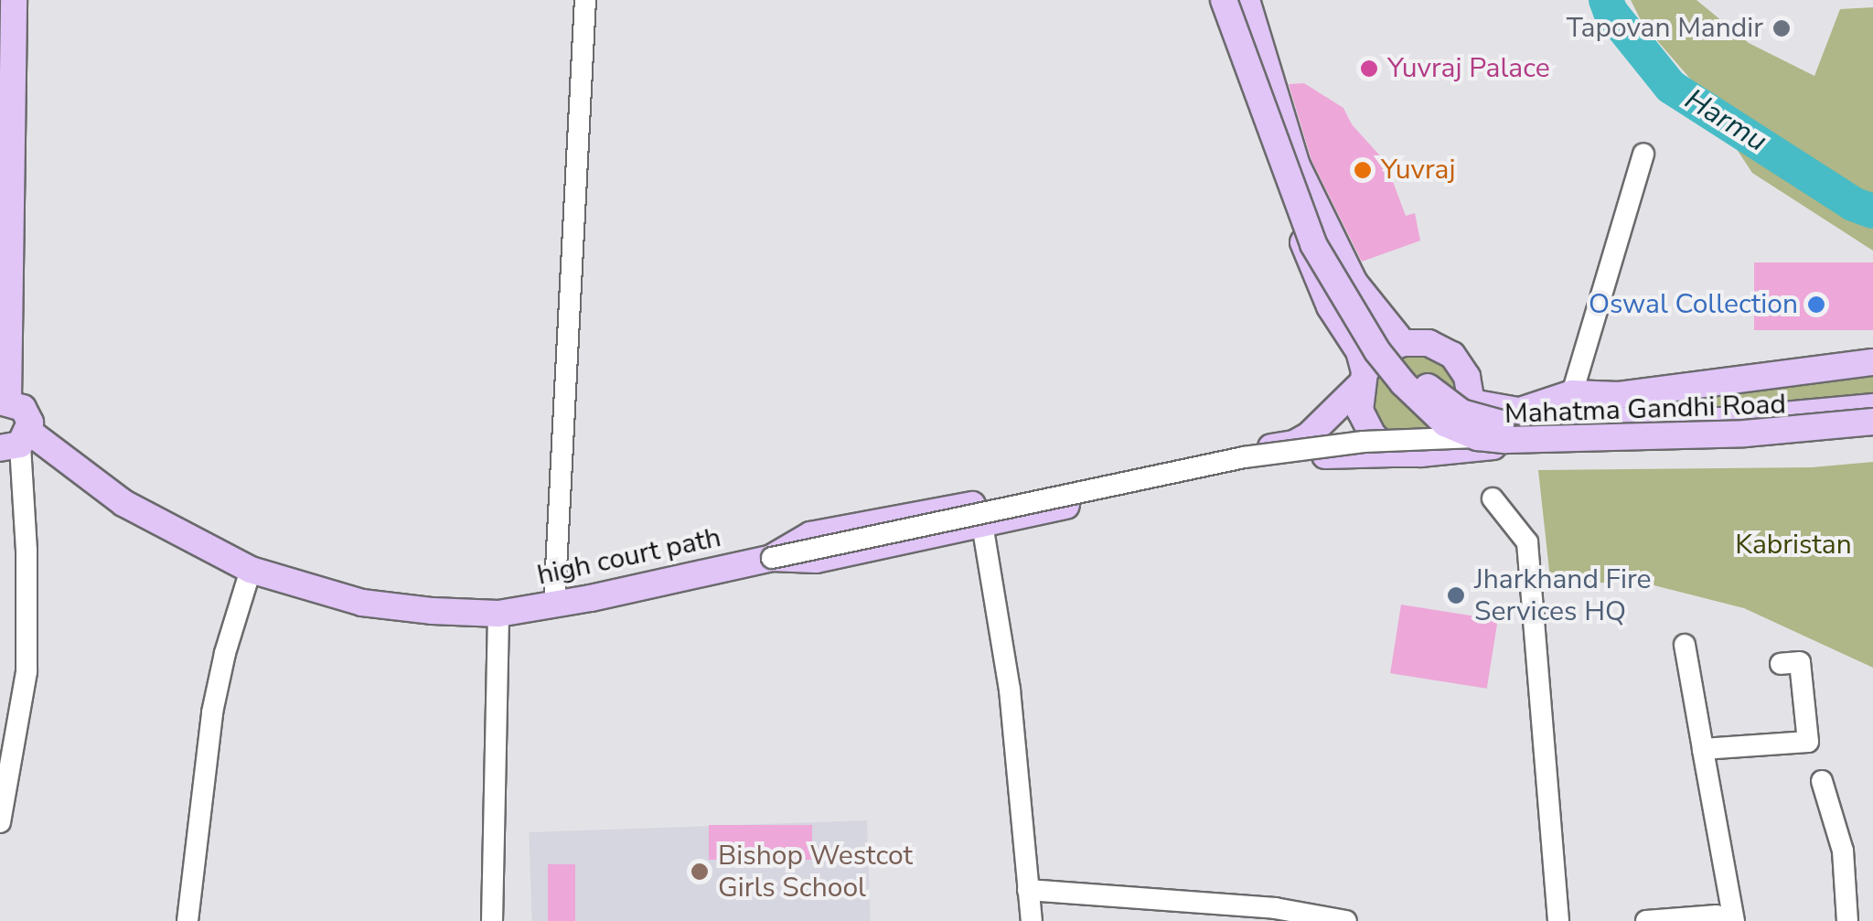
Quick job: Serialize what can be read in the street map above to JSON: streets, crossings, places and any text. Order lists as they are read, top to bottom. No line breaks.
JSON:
{"streets":{"main road":["Mahatma Gandhi Road","high court path"]},"water":["Harmu"],"parks":["Kabristan"],"places":["Tapovan Mandir","Yuvraj Palace","Yuvraj","Oswal Collection","Jharkhand Fire Services HQ","Bishop Westcot Girls School"]}
